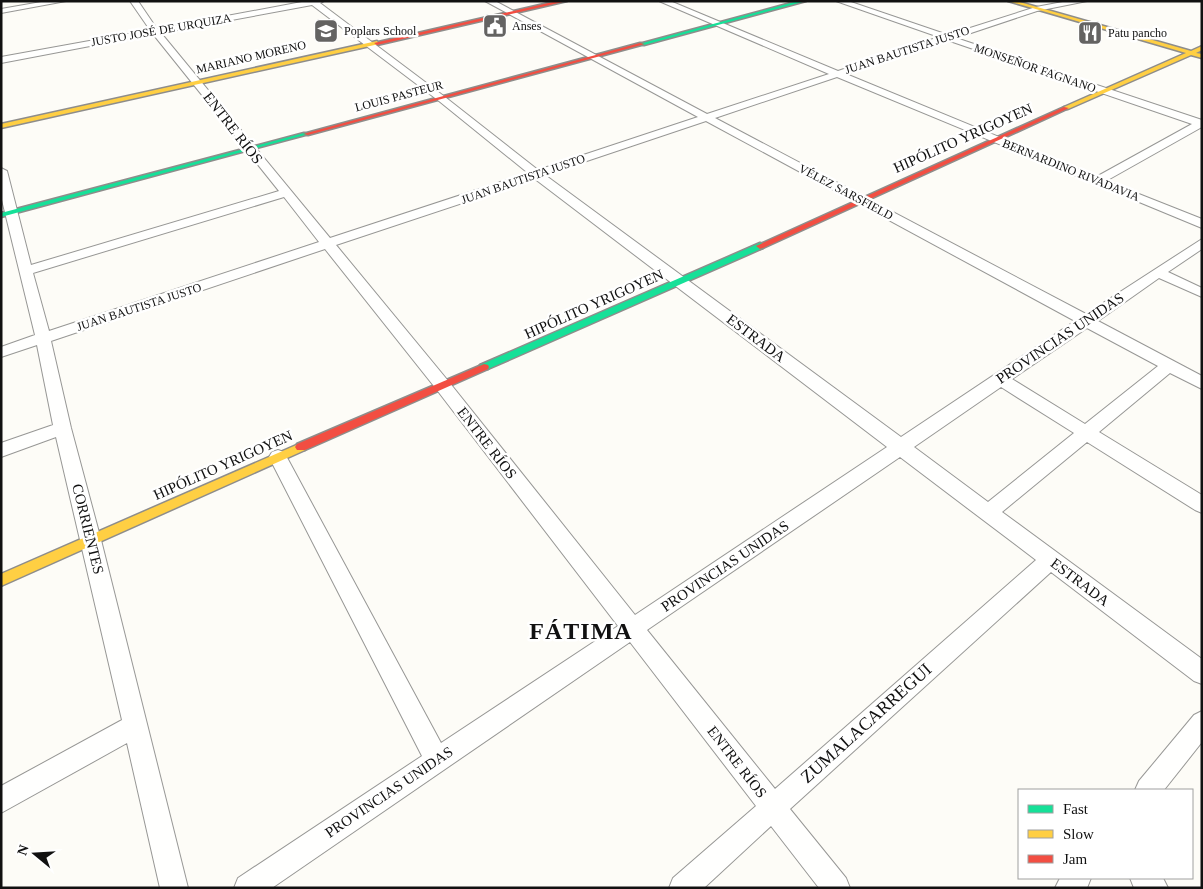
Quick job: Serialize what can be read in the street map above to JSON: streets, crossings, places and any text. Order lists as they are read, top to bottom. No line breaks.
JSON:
{"streets":{"street":["JUSTO JOSÉ DE URQUIZA","JUAN BAUTISTA JUSTO","MARIANO MORENO","MONSEÑOR FAGNANO","LOUIS PASTEUR","ENTRE RÍOS","HIPÓLITO YRIGOYEN","BERNARDINO RIVADAVIA","VÉLEZ SARSFIELD","ESTRADA","PROVINCIAS UNIDAS","CORRIENTES","ZUMALACARREGUI"]},"crossings":[["JUSTO JOSÉ DE URQUIZA","ENTRE RÍOS"],["JUSTO JOSÉ DE URQUIZA","ESTRADA"],["JUAN BAUTISTA JUSTO","MONSEÑOR FAGNANO"],["JUAN BAUTISTA JUSTO","ENTRE RÍOS"],["JUAN BAUTISTA JUSTO","BERNARDINO RIVADAVIA"],["JUAN BAUTISTA JUSTO","VÉLEZ SARSFIELD"],["JUAN BAUTISTA JUSTO","ESTRADA"],["JUAN BAUTISTA JUSTO","CORRIENTES"],["MARIANO MORENO","ENTRE RÍOS"],["MARIANO MORENO","VÉLEZ SARSFIELD"],["MARIANO MORENO","ESTRADA"],["MONSEÑOR FAGNANO","HIPÓLITO YRIGOYEN"],["LOUIS PASTEUR","ENTRE RÍOS"],["LOUIS PASTEUR","BERNARDINO RIVADAVIA"],["LOUIS PASTEUR","VÉLEZ SARSFIELD"],["LOUIS PASTEUR","ESTRADA"],["LOUIS PASTEUR","CORRIENTES"],["ENTRE RÍOS","HIPÓLITO YRIGOYEN"],["ENTRE RÍOS","PROVINCIAS UNIDAS"],["ENTRE RÍOS","ZUMALACARREGUI"],["HIPÓLITO YRIGOYEN","BERNARDINO RIVADAVIA"],["HIPÓLITO YRIGOYEN","VÉLEZ SARSFIELD"],["HIPÓLITO YRIGOYEN","ESTRADA"],["HIPÓLITO YRIGOYEN","CORRIENTES"],["VÉLEZ SARSFIELD","PROVINCIAS UNIDAS"],["ESTRADA","PROVINCIAS UNIDAS"],["ESTRADA","ZUMALACARREGUI"]],"districts":["FÁTIMA"],"places":{"public building":["Anses"],"school or university":["Poplars School"],"restaurant":["Patu pancho"]},"legend":["Fast","Slow","Jam"],"north":"left"}
